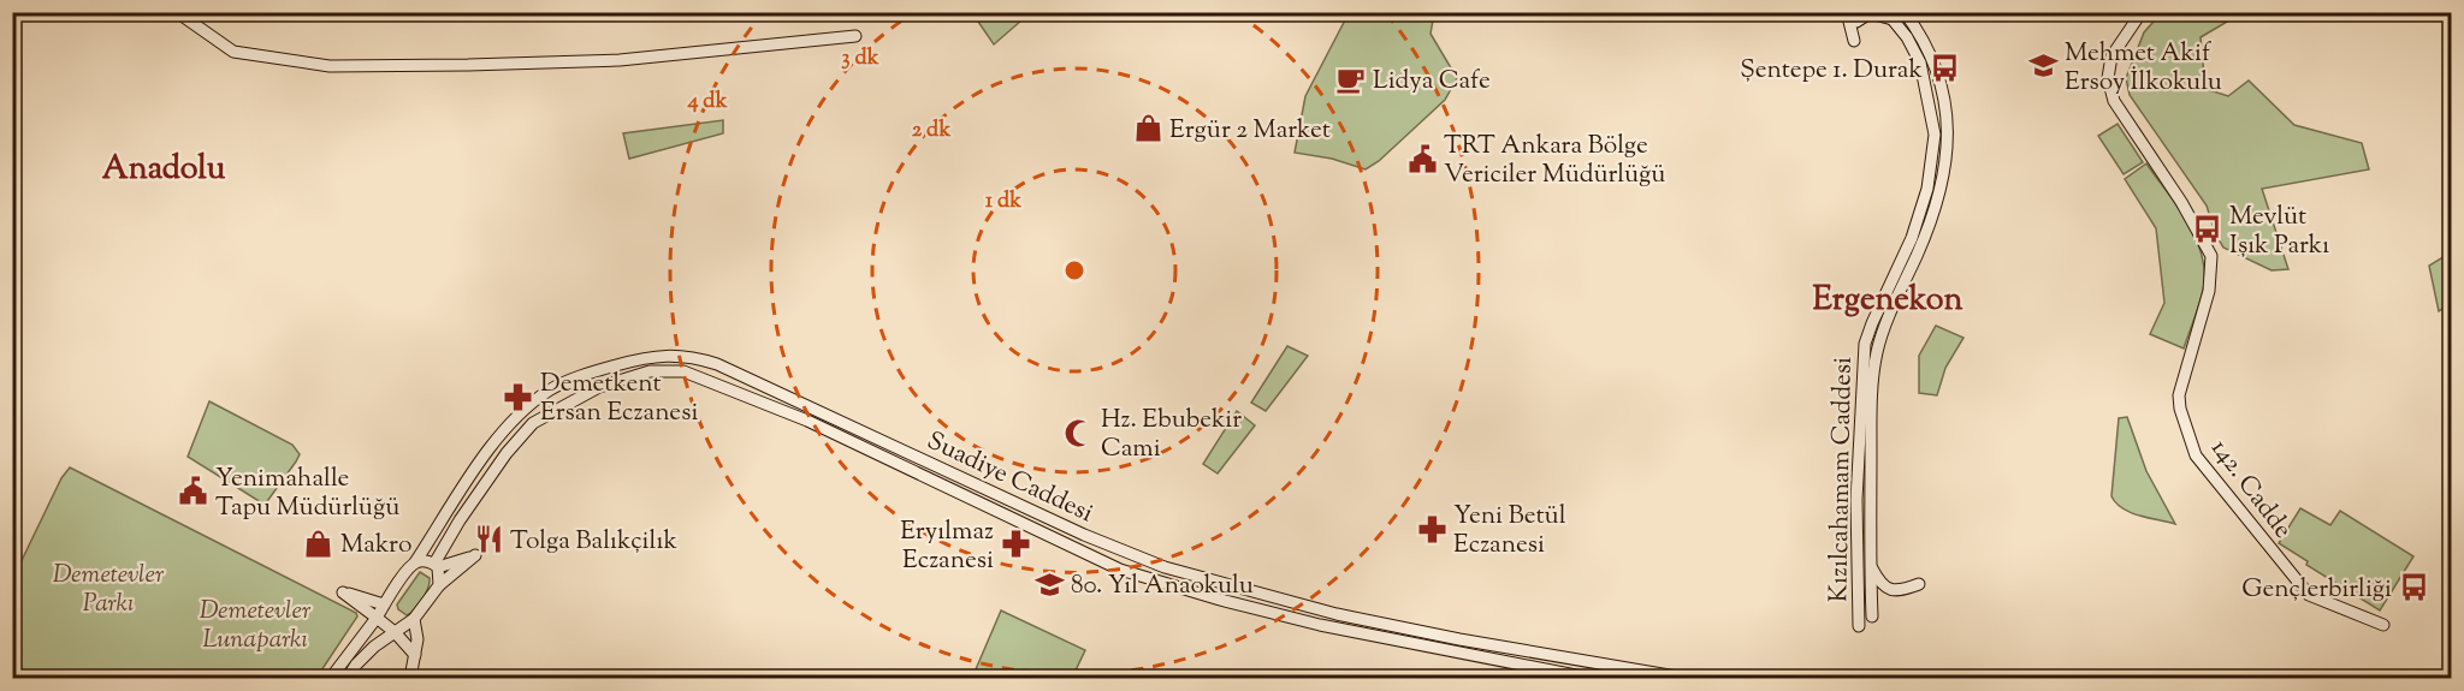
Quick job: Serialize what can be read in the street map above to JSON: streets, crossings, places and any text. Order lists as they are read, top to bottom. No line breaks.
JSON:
{"streets":{"main road":["Suadiye Caddesi","Kızılcahamam Caddesi","142. Cadde"]},"districts":["Anadolu","Ergenekon"],"parks":["Demetevler Parkı","Demetevler Lunaparkı"],"places":{"school or university":["Mehmet Akif Ersoy İlkokulu","80. Yıl Anaokulu"],"bus stop":["Şentepe 1. Durak","Mevlüt Işık Parkı","Gençlerbirliği"],"cafe":["Lidya Cafe"],"shop":["Ergür 2 Market","Makro"],"public building":["TRT Ankara Bölge Vericiler Müdürlüğü","Yenimahalle Tapu Müdürlüğü"],"pharmacy":["Demetkent Ersan Eczanesi","Yeni Betül Eczanesi","Eryılmaz Eczanesi"],"mosque":["Hz. Ebubekir Cami"],"restaurant":["Tolga Balıkçilık"]},"rings":["3 dk","4 dk","2 dk","1 dk"]}
